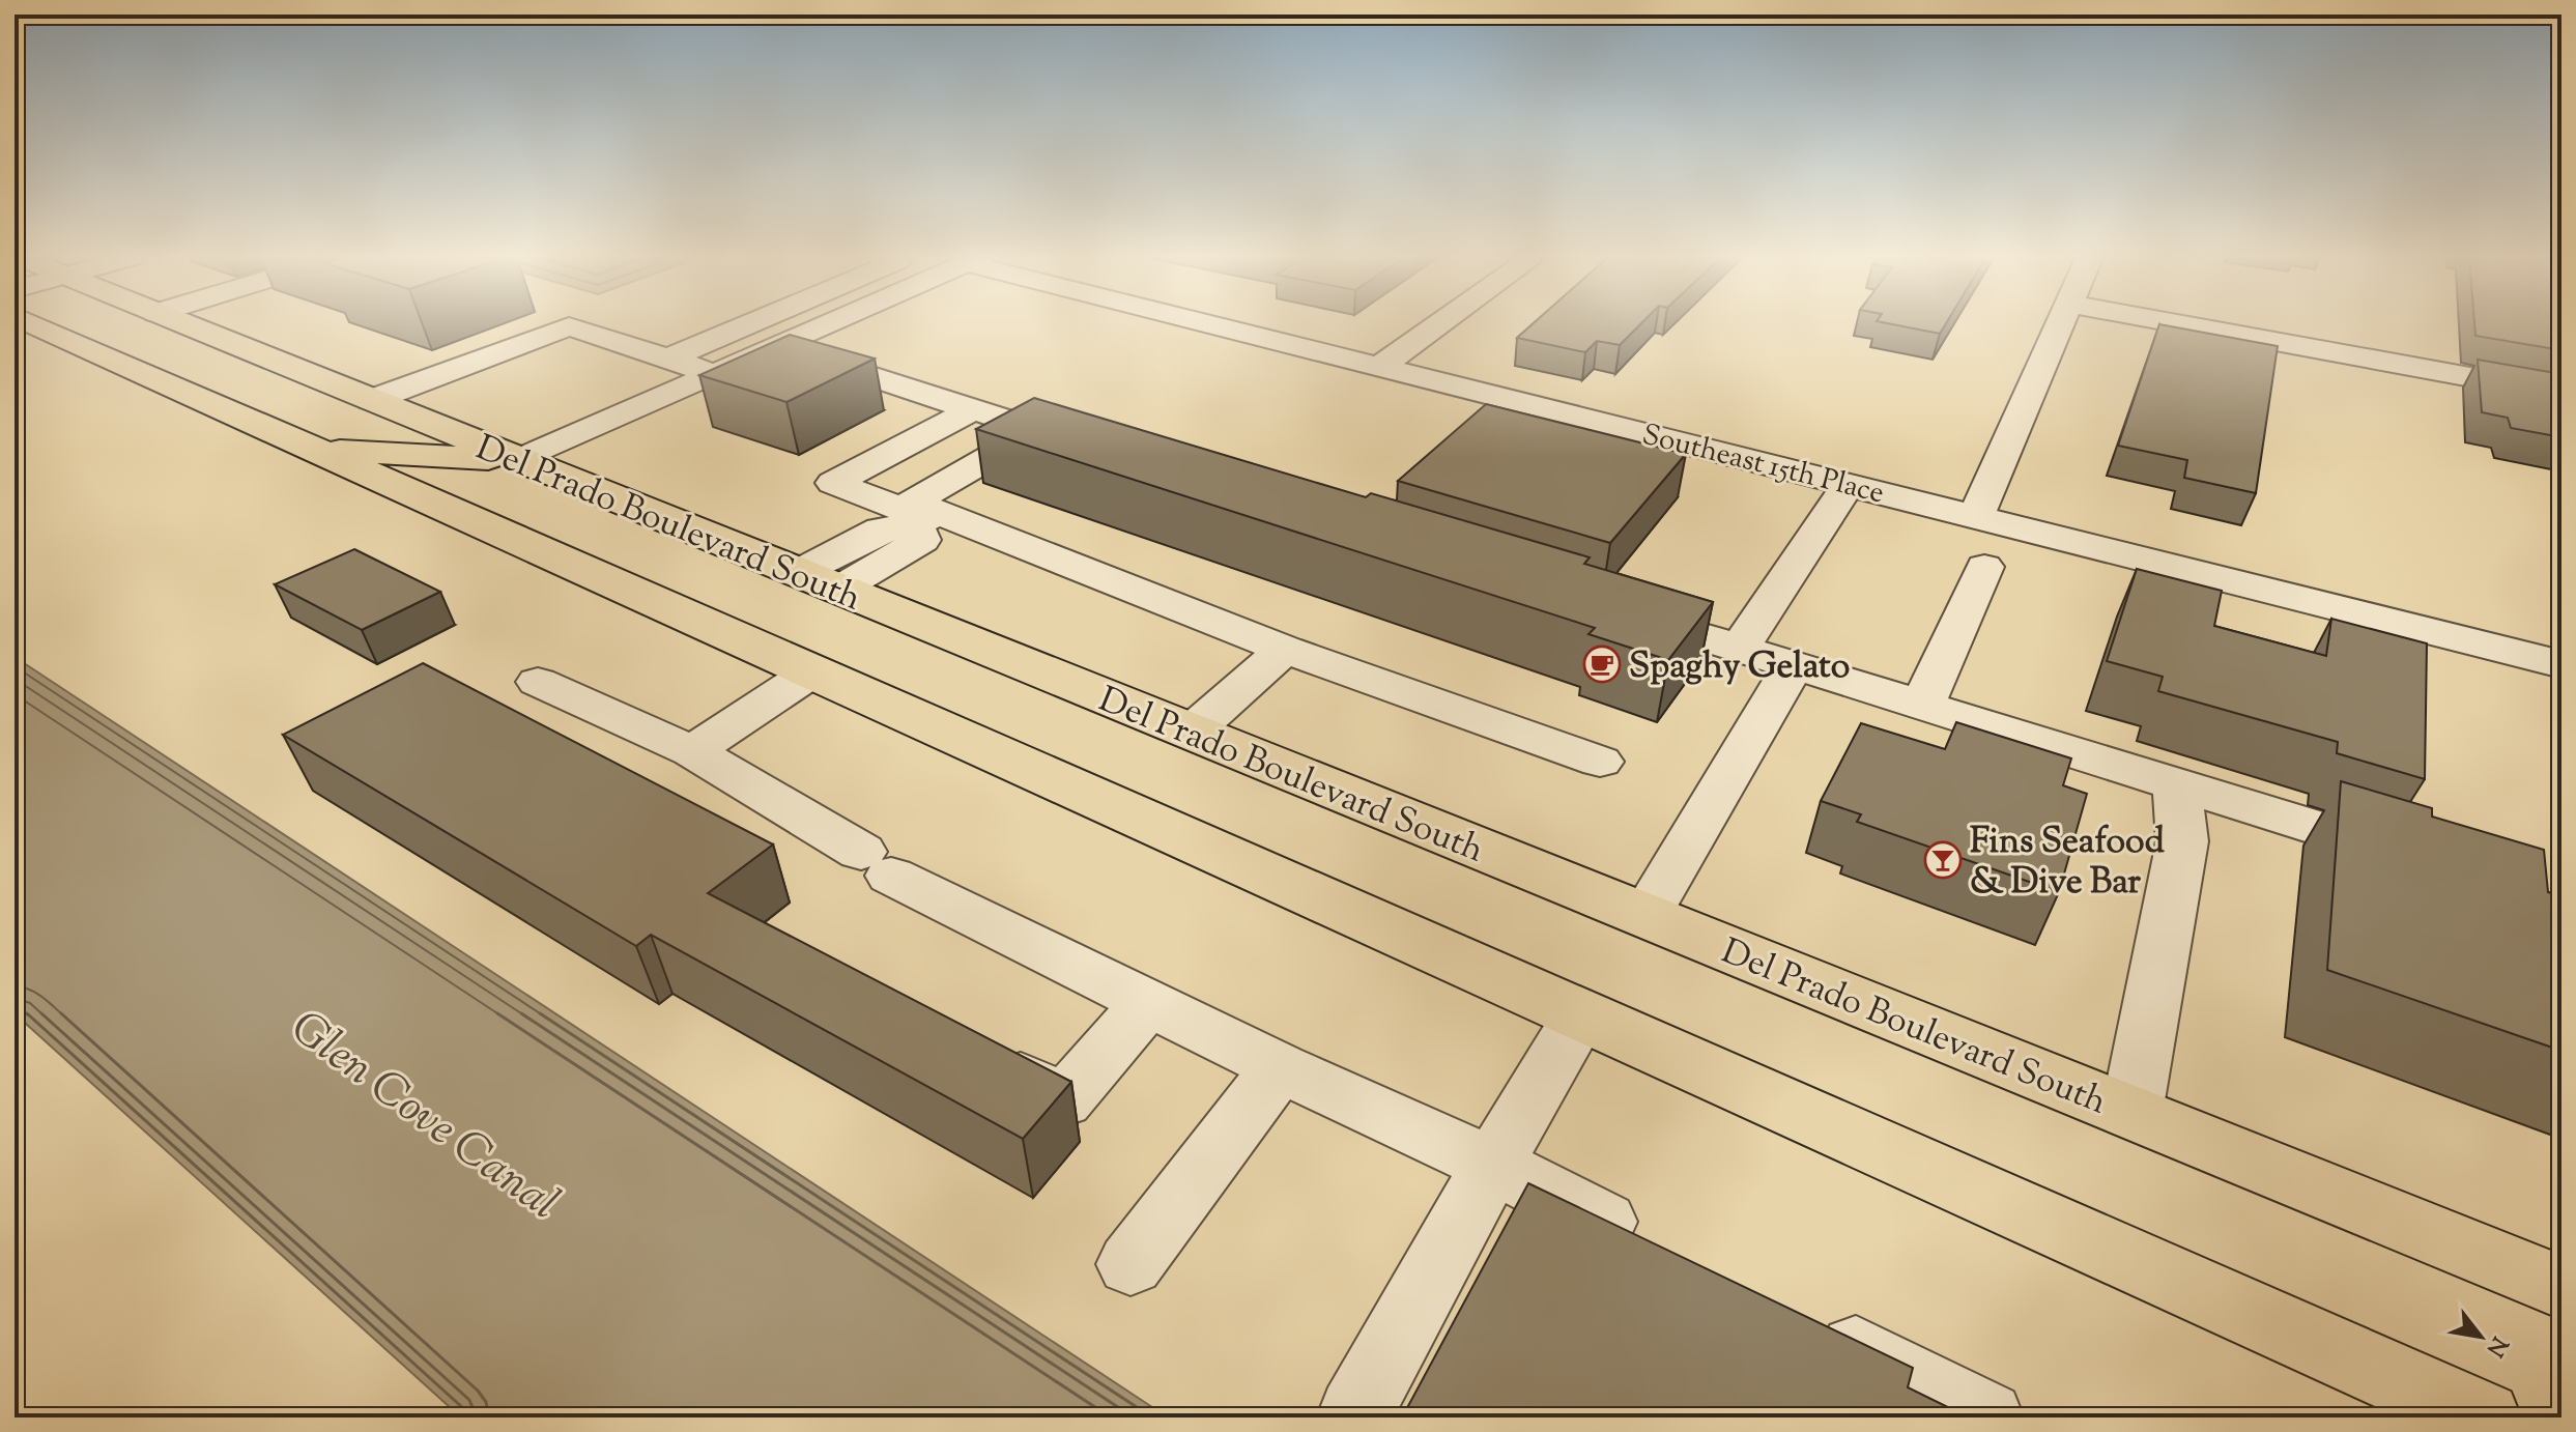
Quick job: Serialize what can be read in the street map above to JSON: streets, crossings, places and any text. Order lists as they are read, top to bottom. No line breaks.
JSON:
{"streets":{"main road":["Del Prado Boulevard South"],"street":["Southeast 15th Place"]},"water":["Glen Cove Canal"],"places":{"cafe":["Spaghy Gelato"],"bar":["Fins Seafood & Dive Bar"]},"north":"bottom right"}
